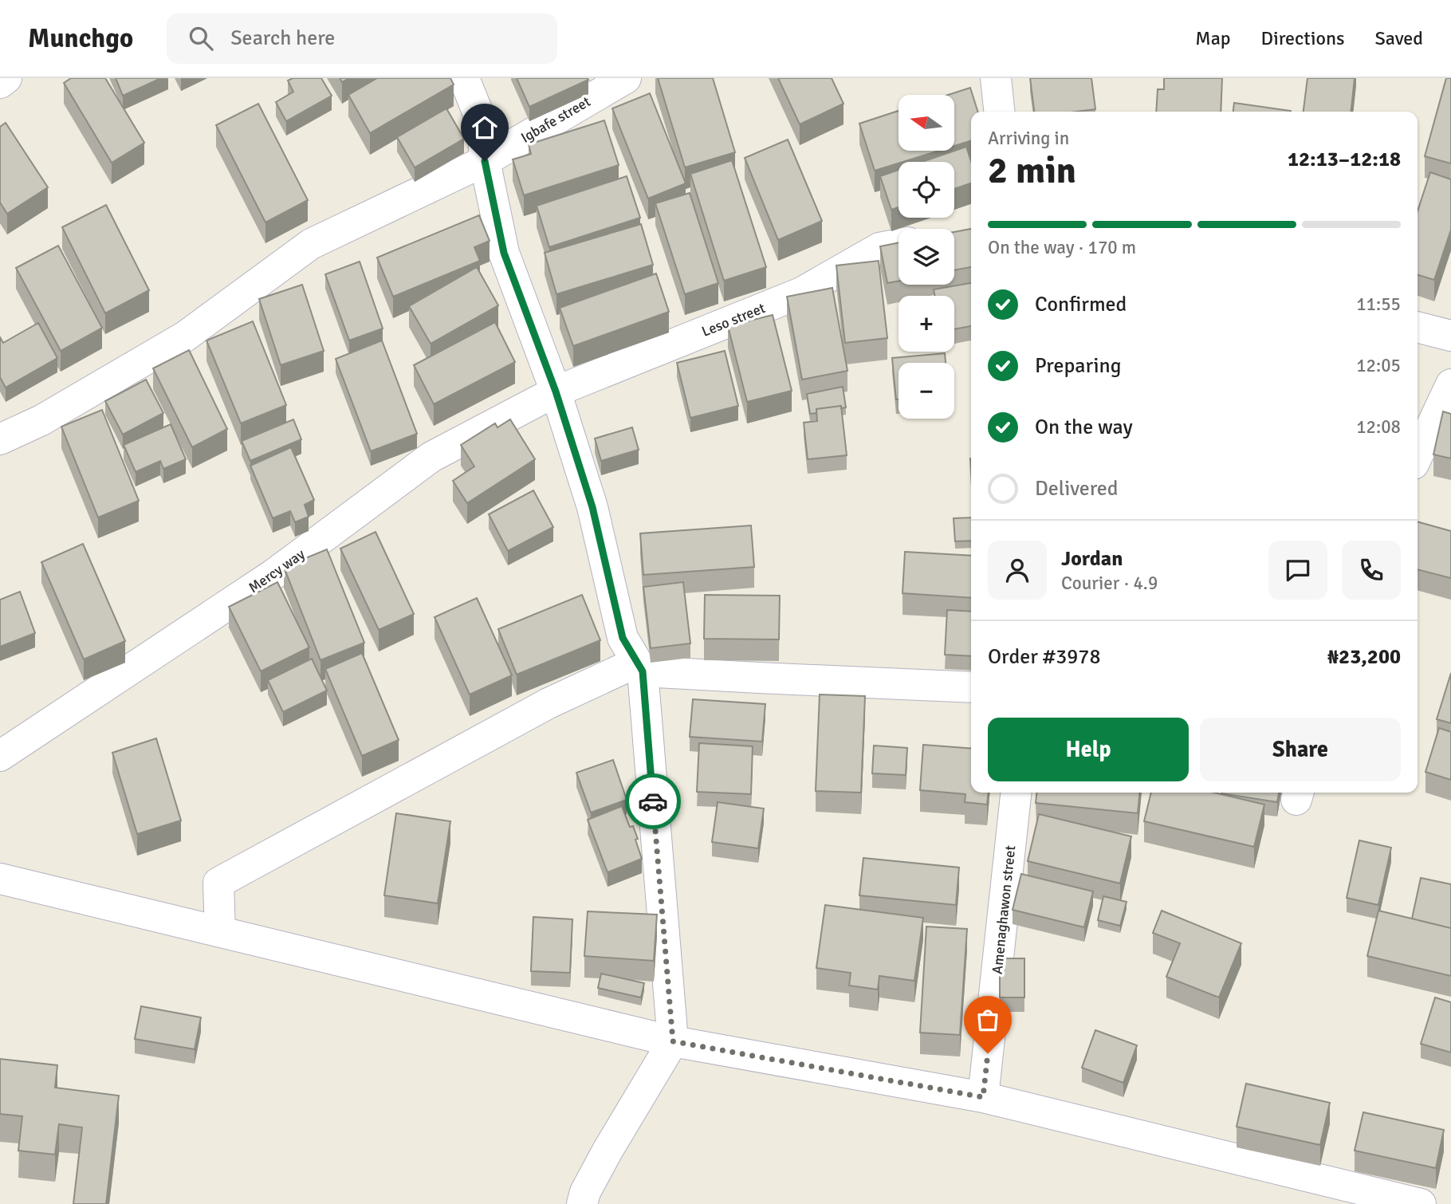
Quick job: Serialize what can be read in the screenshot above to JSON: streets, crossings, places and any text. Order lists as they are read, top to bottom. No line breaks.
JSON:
{"streets":{"street":["Igbafe street","Leso street","Mercy way","Amenaghawon street"]},"crossings":[["Leso street","Mercy way"]],"north":"left","page":{"header":"Munchgo","search":"Search here","nav":["Map","Directions","Saved"],"map_buttons":["+","−"],"heading":["2 min","Arriving in","12:13–12:18"],"panel":["Jordan","Courier · 4.9","Order #3978","₦23,200"],"bar":"On the way · 170 m","list":[["Confirmed","11:55"],["Preparing","12:05"],["On the way","12:08"],"Delivered"],"buttons":["Help","Share"]}}
